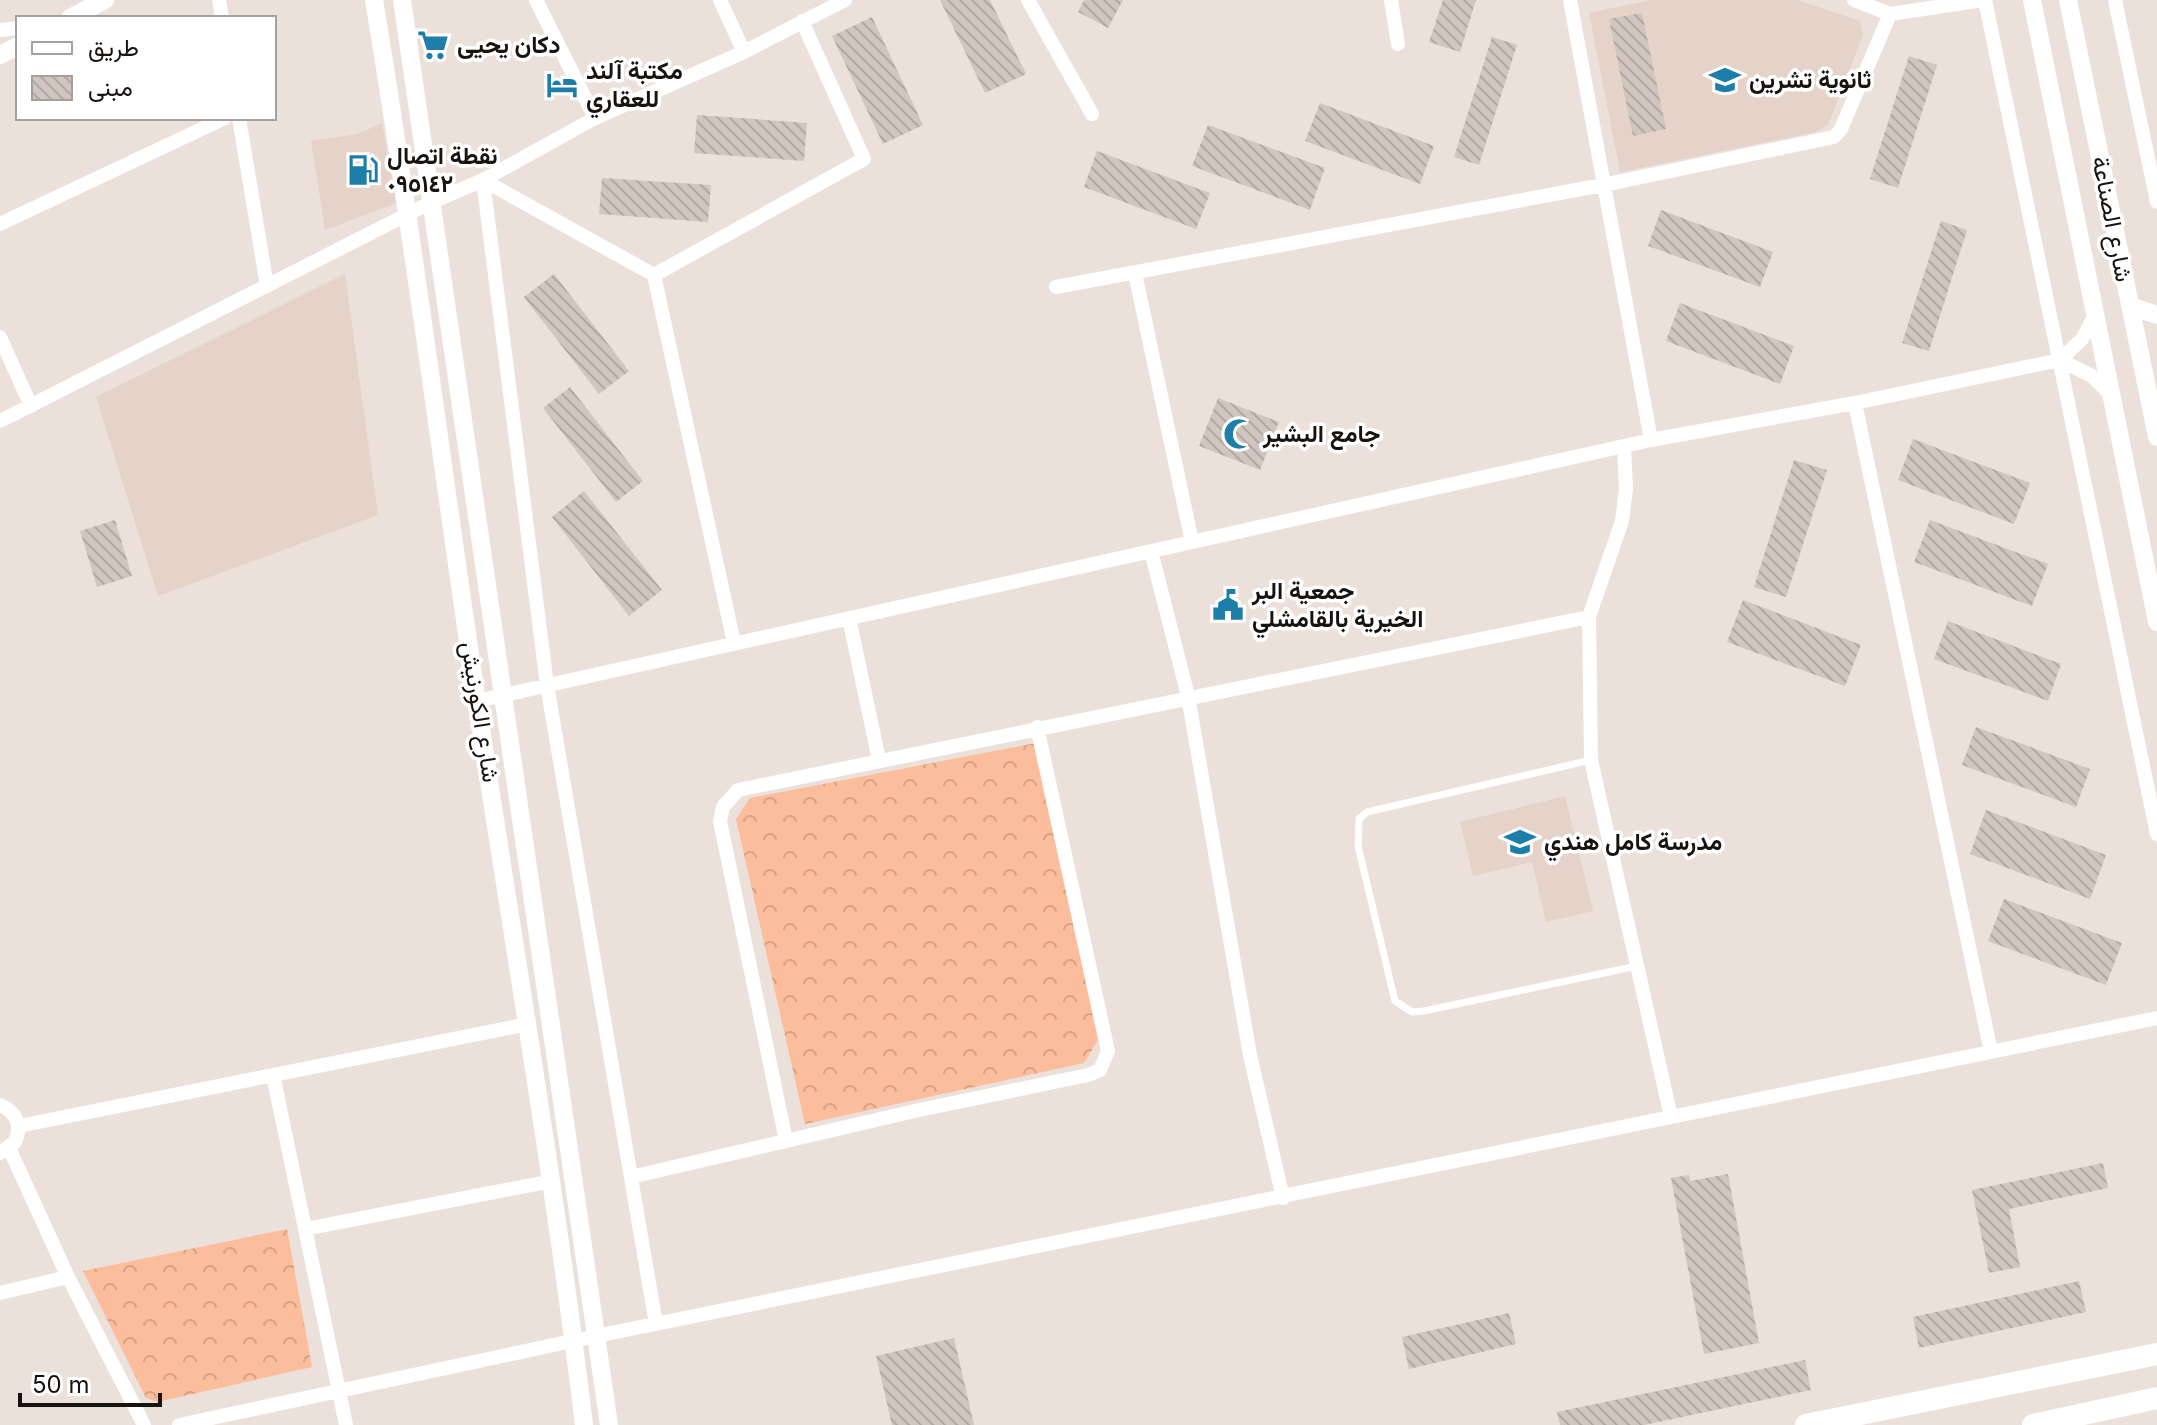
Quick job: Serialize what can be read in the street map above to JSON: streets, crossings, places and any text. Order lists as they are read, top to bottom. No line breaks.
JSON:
{"streets":{"street":["شارع الصناعة","شارع الكورنيش"]},"places":{"supermarket":["دكان يحيى"],"school or university":["ثانوية تشرين","مدرسة كامل هندي"],"hotel":["مكتبة آلند للعقاري"],"fuel station":["نقطة اتصال ٠٩٥١٤٢"],"mosque":["جامع البشير"],"public building":["جمعية البر الخيرية بالقامشلي"]},"legend":["طريق","مبنى"],"scale_bar":"50 m"}
